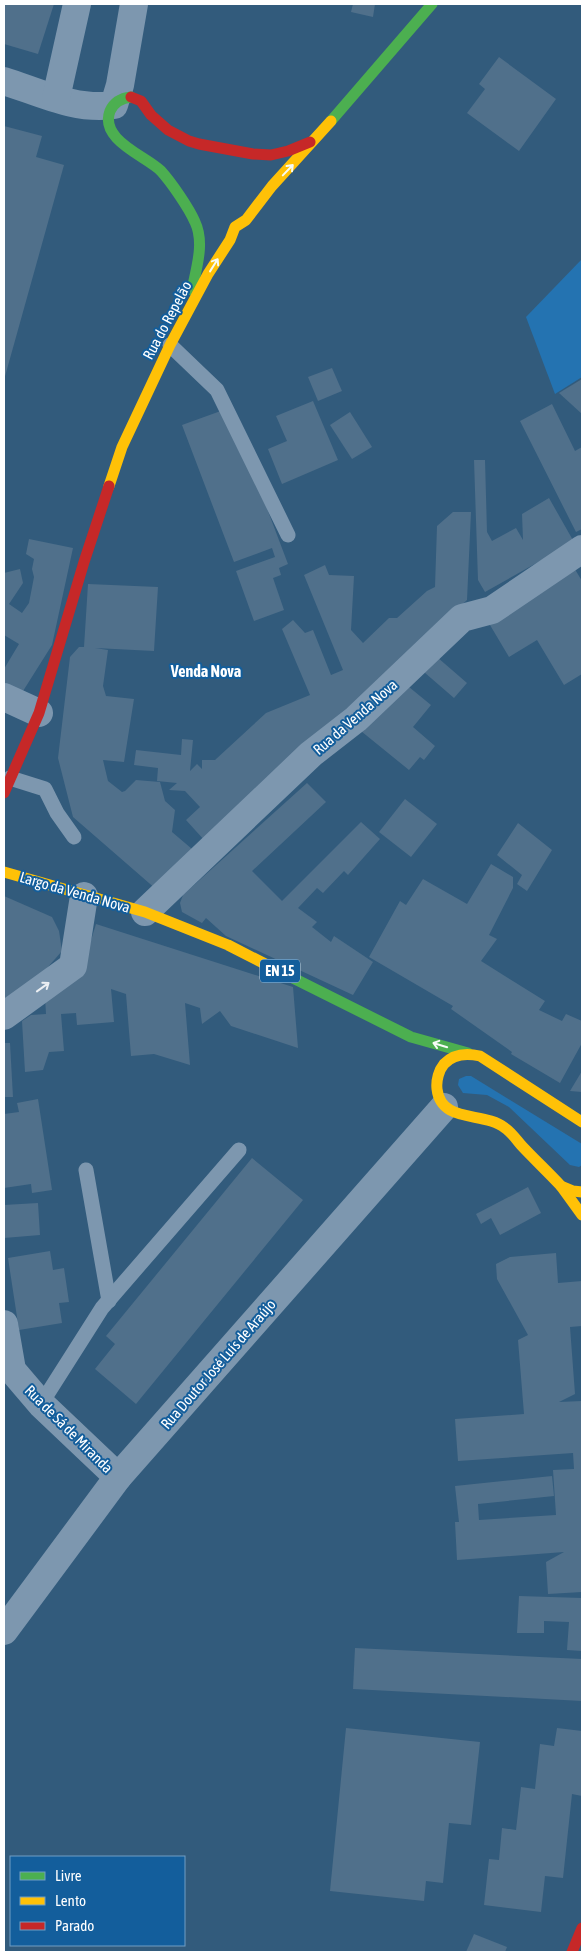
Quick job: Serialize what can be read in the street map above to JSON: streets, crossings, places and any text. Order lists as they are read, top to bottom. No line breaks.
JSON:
{"streets":{"street":["Rua do Repelão","Rua da Venda Nova","Largo da Venda Nova","EN 15","Rua Doutor José Luís de Araújo","Rua de Sá de Miranda"]},"crossings":[["Rua da Venda Nova","Largo da Venda Nova"],["Rua da Venda Nova","EN 15"],["Largo da Venda Nova","EN 15"],["Rua Doutor José Luís de Araújo","Rua de Sá de Miranda"]],"districts":["Venda Nova"],"legend":["Livre","Lento","Parado"]}
